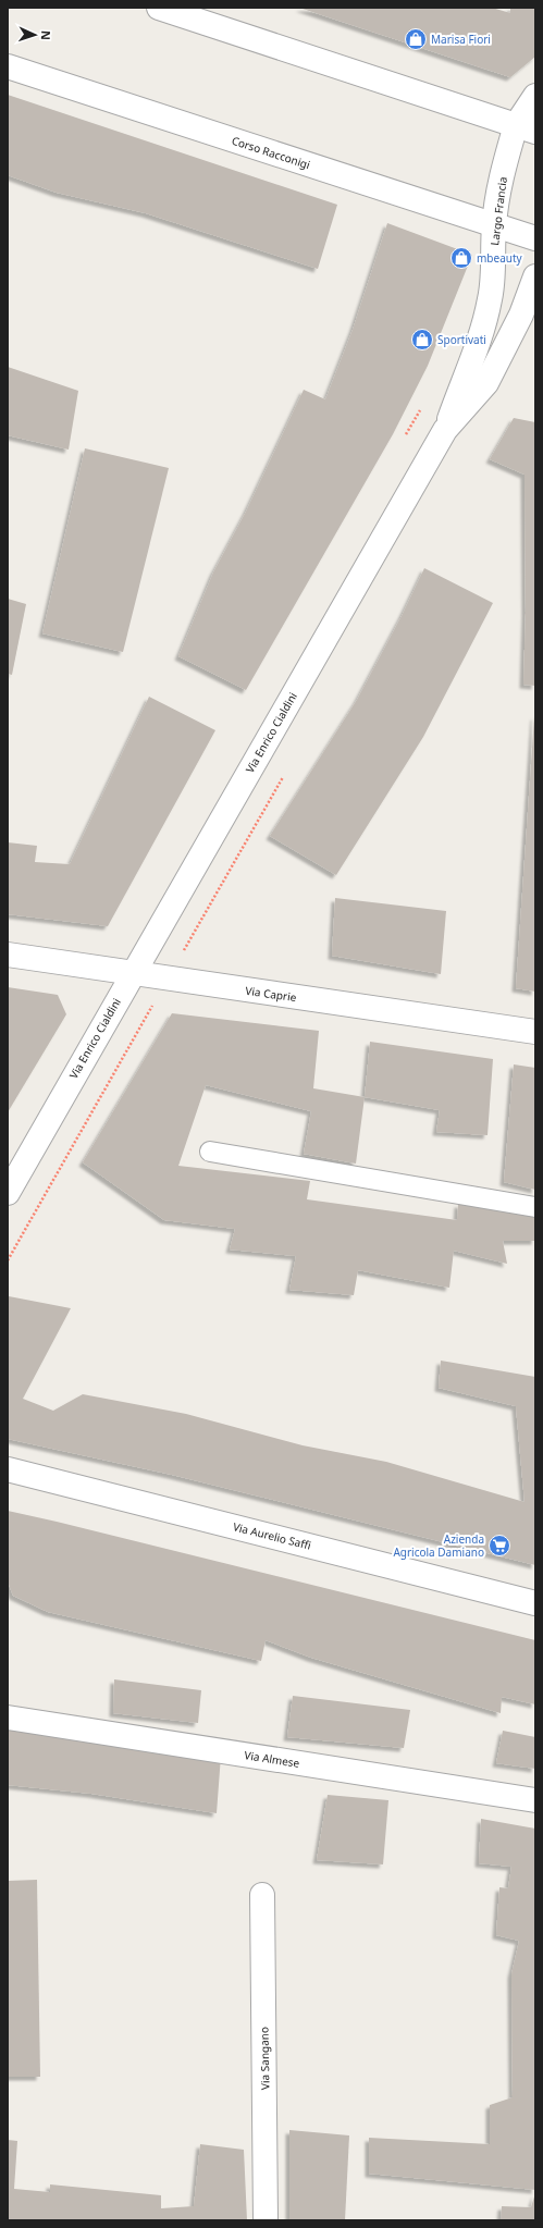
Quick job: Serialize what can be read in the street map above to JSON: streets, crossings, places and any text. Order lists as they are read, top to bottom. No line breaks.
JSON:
{"streets":{"street":["Corso Racconigi","Largo Francia","Via Enrico Cialdini","Via Caprie","Via Aurelio Saffi","Via Almese","Via Sangano"]},"crossings":[["Corso Racconigi","Largo Francia"],["Largo Francia","Via Enrico Cialdini"],["Via Enrico Cialdini","Via Caprie"]],"places":{"shop":["Marisa Fiori","mbeauty","Sportivati"],"supermarket":["Azienda Agricola Damiano"]},"north":"right"}
